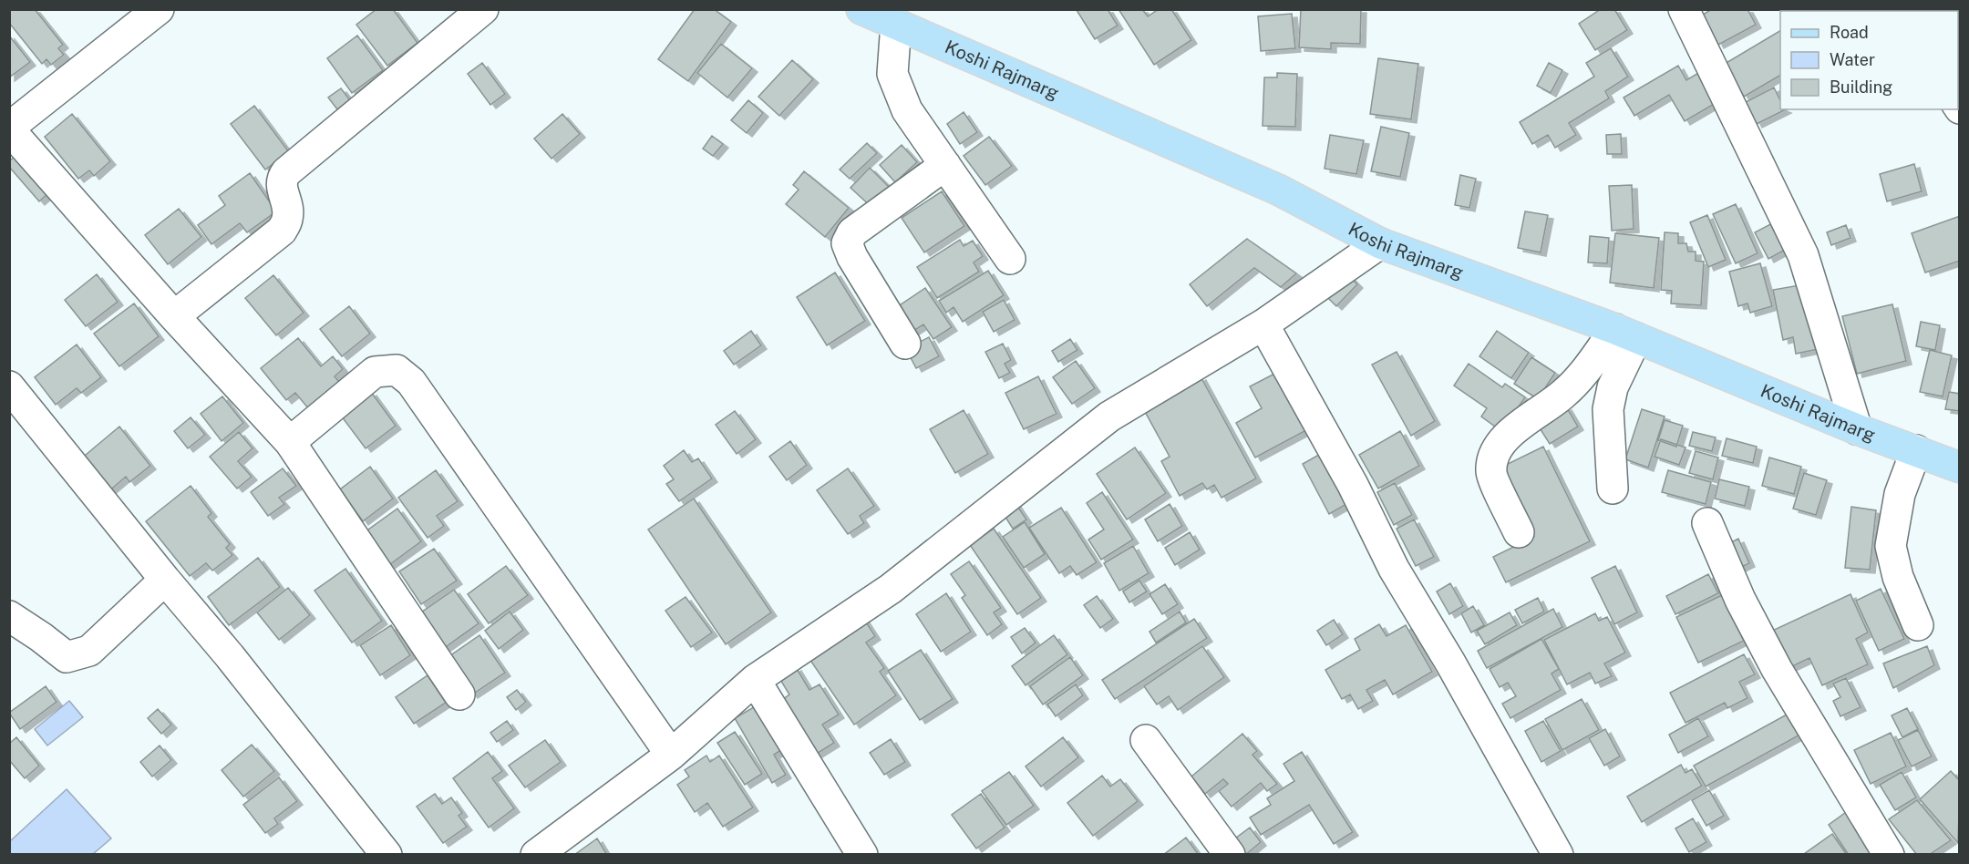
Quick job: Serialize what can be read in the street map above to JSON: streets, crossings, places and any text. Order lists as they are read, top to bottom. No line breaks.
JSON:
{"streets":{"main road":["Koshi Rajmarg"]},"legend":["Road","Water","Building"]}
